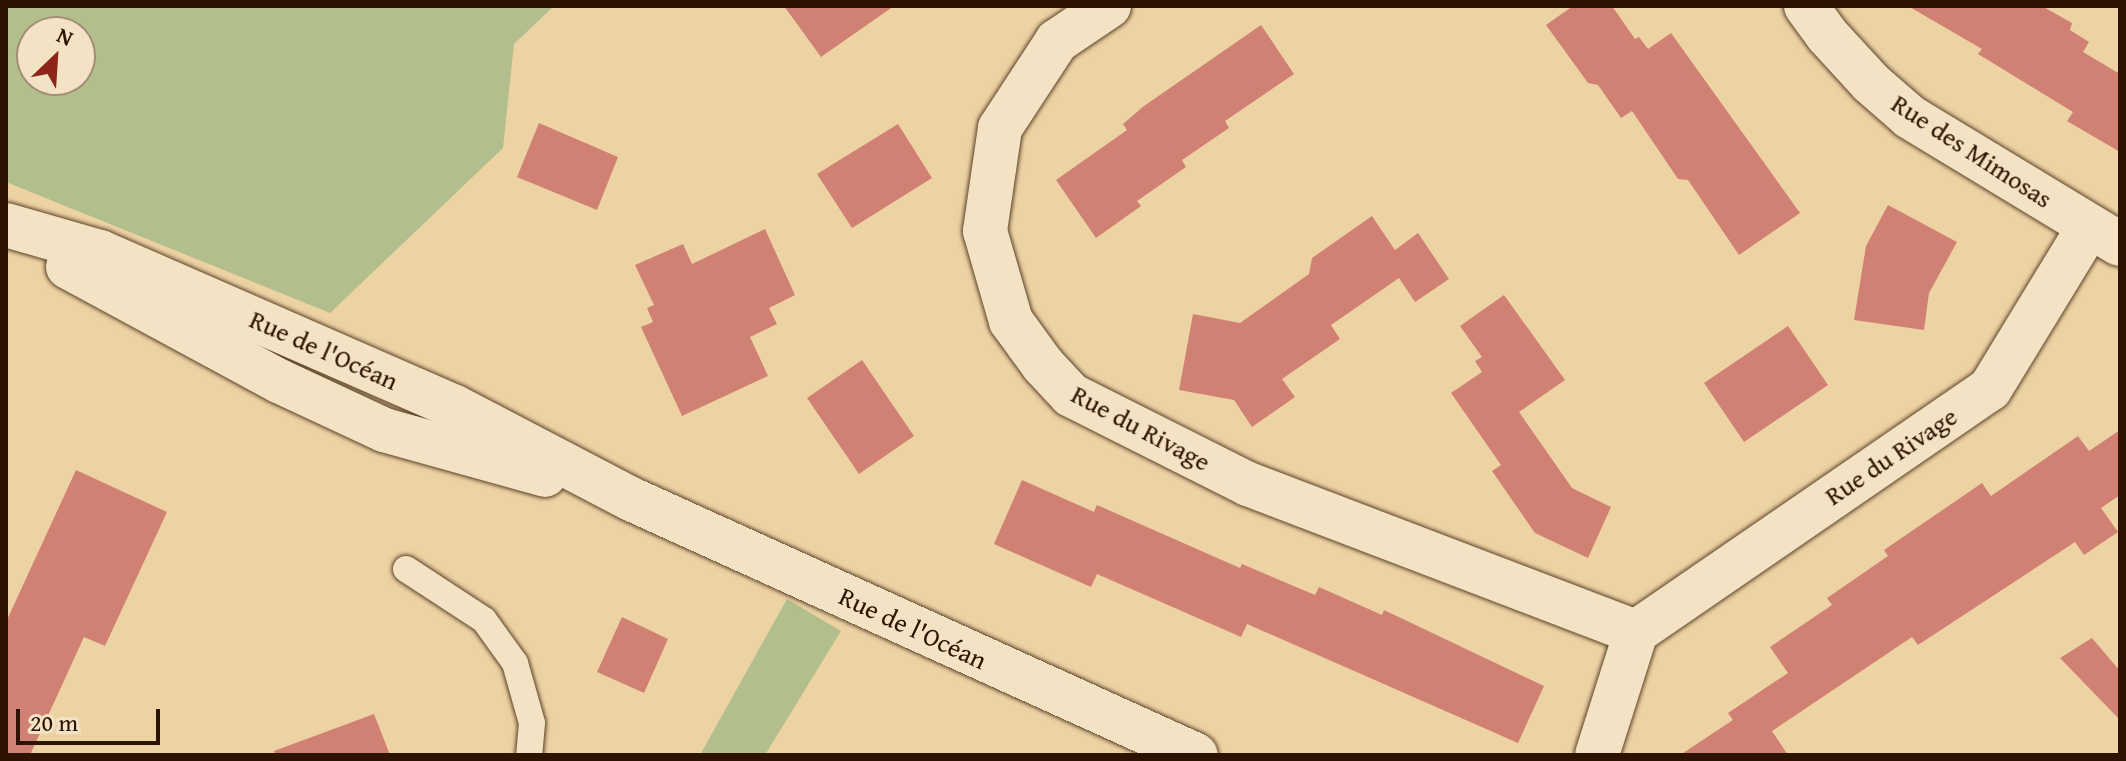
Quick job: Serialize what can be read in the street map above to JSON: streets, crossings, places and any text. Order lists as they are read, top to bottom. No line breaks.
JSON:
{"streets":{"street":["Rue des Mimosas","Rue de l'Océan","Rue du Rivage"]},"crossings":[["Rue des Mimosas","Rue du Rivage"]],"scale_bar":"20 m","north":"top right"}
